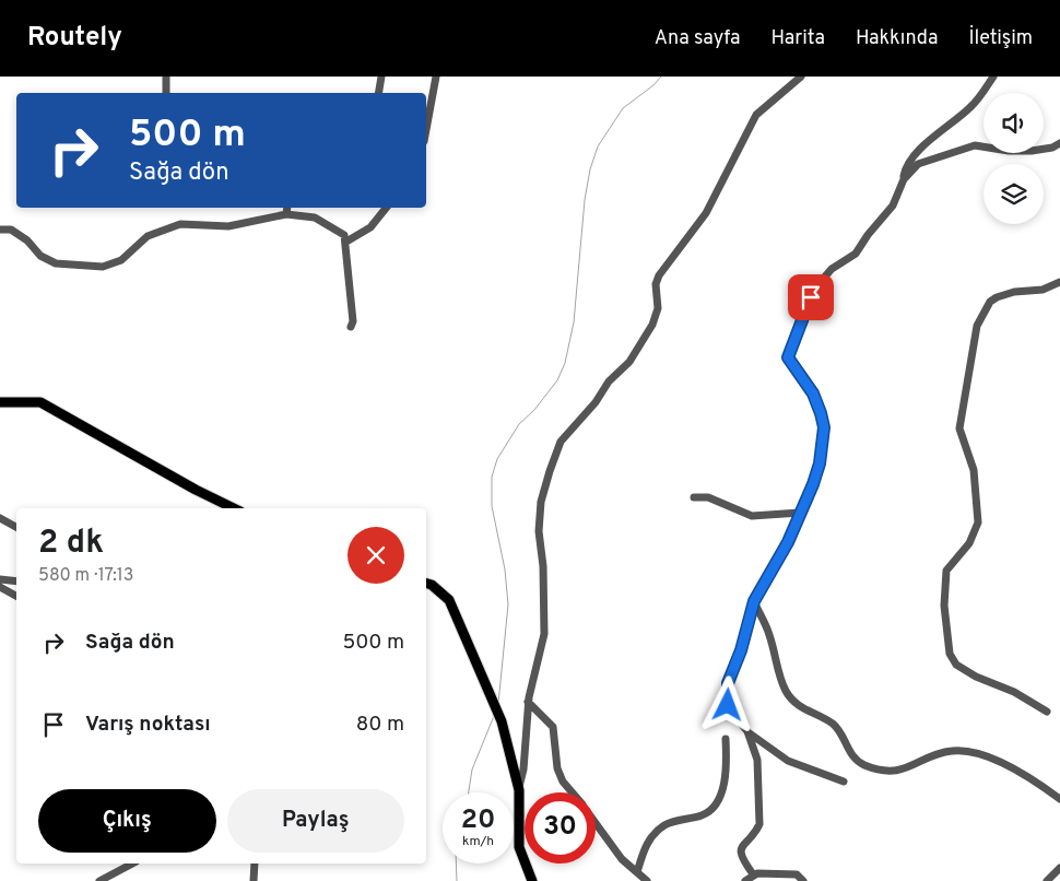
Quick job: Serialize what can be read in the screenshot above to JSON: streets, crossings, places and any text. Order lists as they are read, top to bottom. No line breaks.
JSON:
{"page":{"header":"Routely","nav":["Ana sayfa","Harita","Hakkında","İletişim"],"turn":["500 m","Sağa dön"],"heading":["2 dk","580 m · 17:13"],"list":[{"name":"Sağa dön","value":"500 m"},{"name":"Varış noktası","value":"80 m"}],"buttons":["Çıkış","Paylaş"],"speed":"20 km/h","limit":"30"}}
